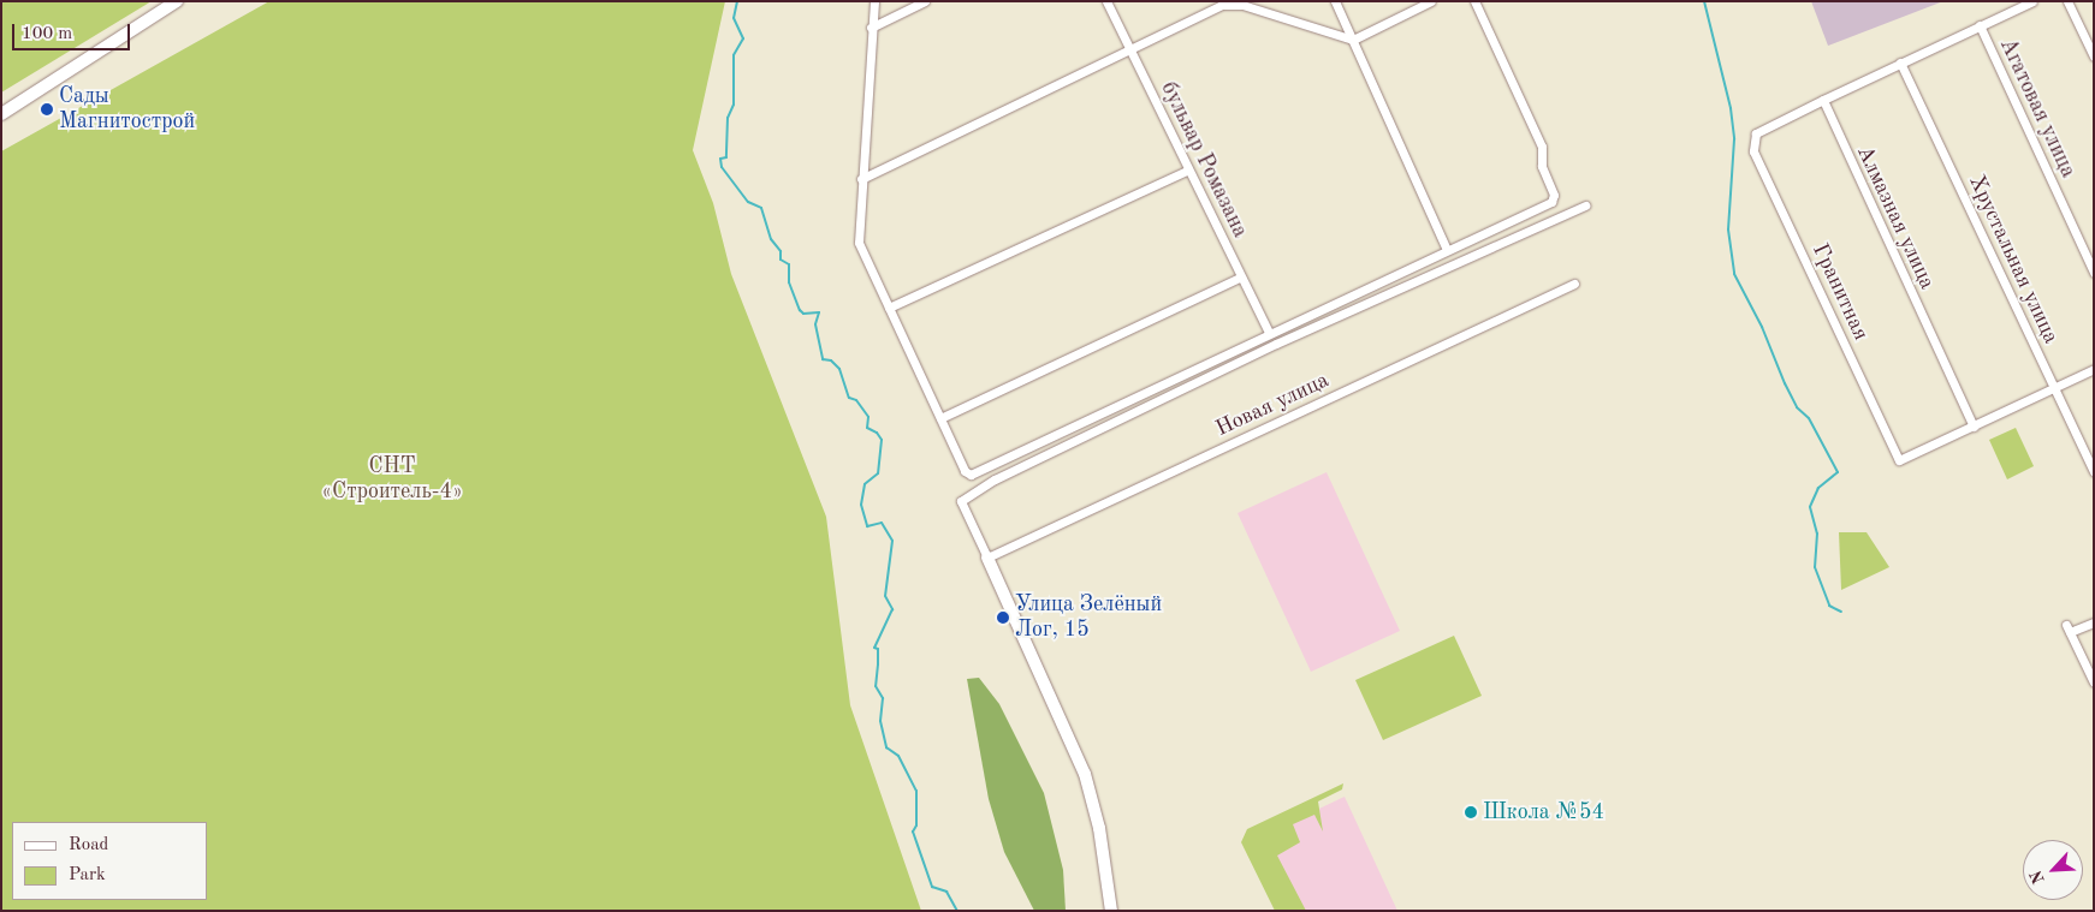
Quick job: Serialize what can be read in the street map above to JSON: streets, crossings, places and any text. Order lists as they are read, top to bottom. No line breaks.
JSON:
{"streets":{"street":["Агатовая улица","бульвар Ромазана","Алмазная улица","Хрустальная улица","Гранитная","Новая улица"]},"crossings":[["Алмазная улица","Гранитная"]],"parks":["СНТ «Строитель-4»"],"places":["Сады Магнитострой","Улица Зелёный Лог, 15","Школа №54"],"legend":["Road","Park"],"scale_bar":"100 m","north":"bottom left"}
